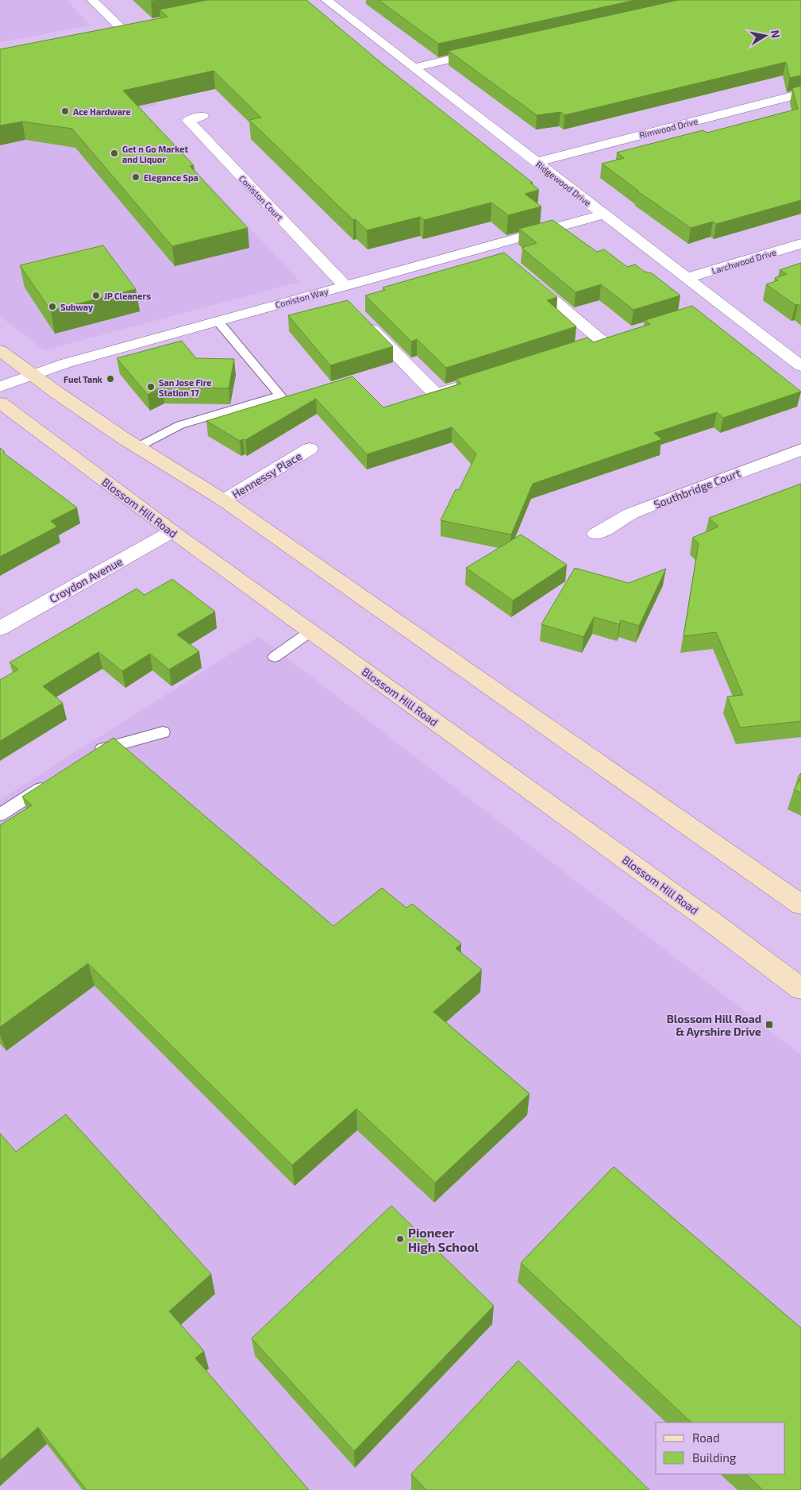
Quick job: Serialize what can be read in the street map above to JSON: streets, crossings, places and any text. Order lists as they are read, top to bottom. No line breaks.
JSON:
{"streets":{"main road":["Blossom Hill Road"],"street":["Rimwood Drive","Ridgewood Drive","Coniston Court","Larchwood Drive","Coniston Way","Hennessy Place","Southbridge Court","Croydon Avenue"]},"crossings":[["Rimwood Drive","Ridgewood Drive"],["Ridgewood Drive","Larchwood Drive"],["Ridgewood Drive","Coniston Way"],["Coniston Court","Coniston Way"],["Blossom Hill Road","Croydon Avenue"]],"places":{"other":["Ace Hardware","Get n Go Market and Liquor","Elegance Spa","JP Cleaners","Subway","Fuel Tank","San Jose Fire Station 17","Pioneer High School"],"transit":["Blossom Hill Road & Ayrshire Drive"]},"legend":["Road","Building"],"north":"right"}
